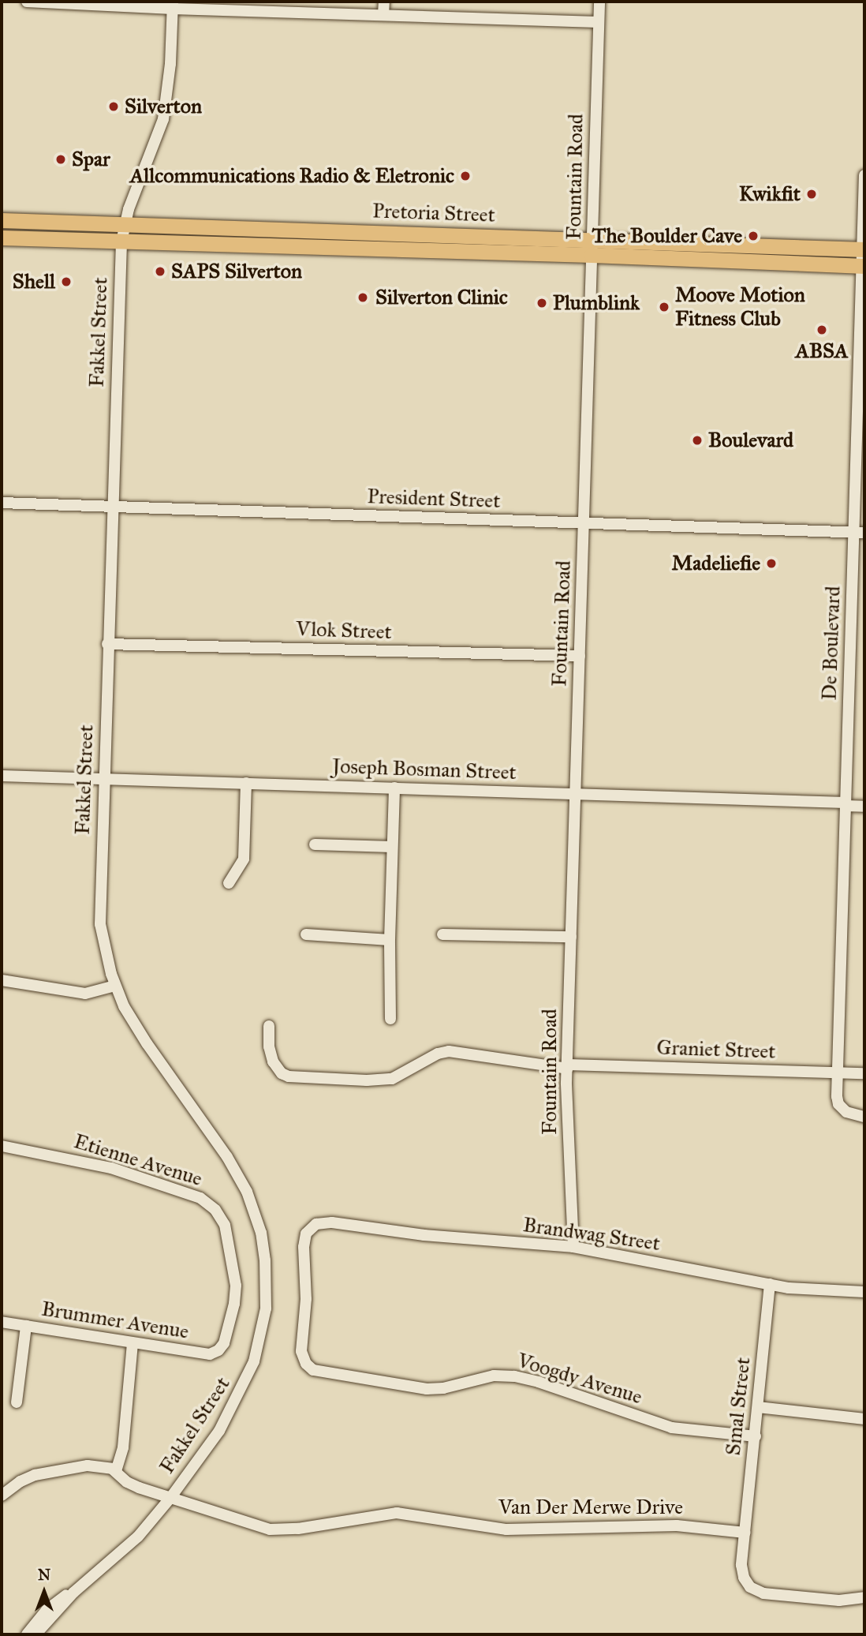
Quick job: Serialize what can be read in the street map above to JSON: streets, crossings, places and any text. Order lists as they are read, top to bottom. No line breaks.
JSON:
{"streets":{"main road":["Pretoria Street"],"street":["Fountain Road","Fakkel Street","President Street","Vlok Street","De Boulevard","Joseph Bosman Street","Graniet Street","Etienne Avenue","Brandwag Street","Brummer Avenue","Voogdy Avenue","Smal Street","Van Der Merwe Drive"]},"crossings":[["Fountain Road","Pretoria Street"],["Fountain Road","President Street"],["Fountain Road","Vlok Street"],["Fountain Road","Joseph Bosman Street"],["Fountain Road","Graniet Street"],["Fountain Road","Brandwag Street"],["Pretoria Street","Fakkel Street"],["Pretoria Street","De Boulevard"],["Fakkel Street","President Street"],["Fakkel Street","Vlok Street"],["Fakkel Street","Joseph Bosman Street"],["Fakkel Street","Van Der Merwe Drive"],["President Street","De Boulevard"],["De Boulevard","Joseph Bosman Street"],["De Boulevard","Graniet Street"],["Etienne Avenue","Brummer Avenue"],["Brandwag Street","Voogdy Avenue"],["Brandwag Street","Smal Street"],["Voogdy Avenue","Smal Street"],["Smal Street","Van Der Merwe Drive"]],"places":["Silverton","Spar","Allcommunications Radio & Eletronic","Kwikfit","The Boulder Cave","SAPS Silverton","Shell","Silverton Clinic","Plumblink","Moove Motion Fitness Club","ABSA","Boulevard","Madeliefie"],"north":"top"}
